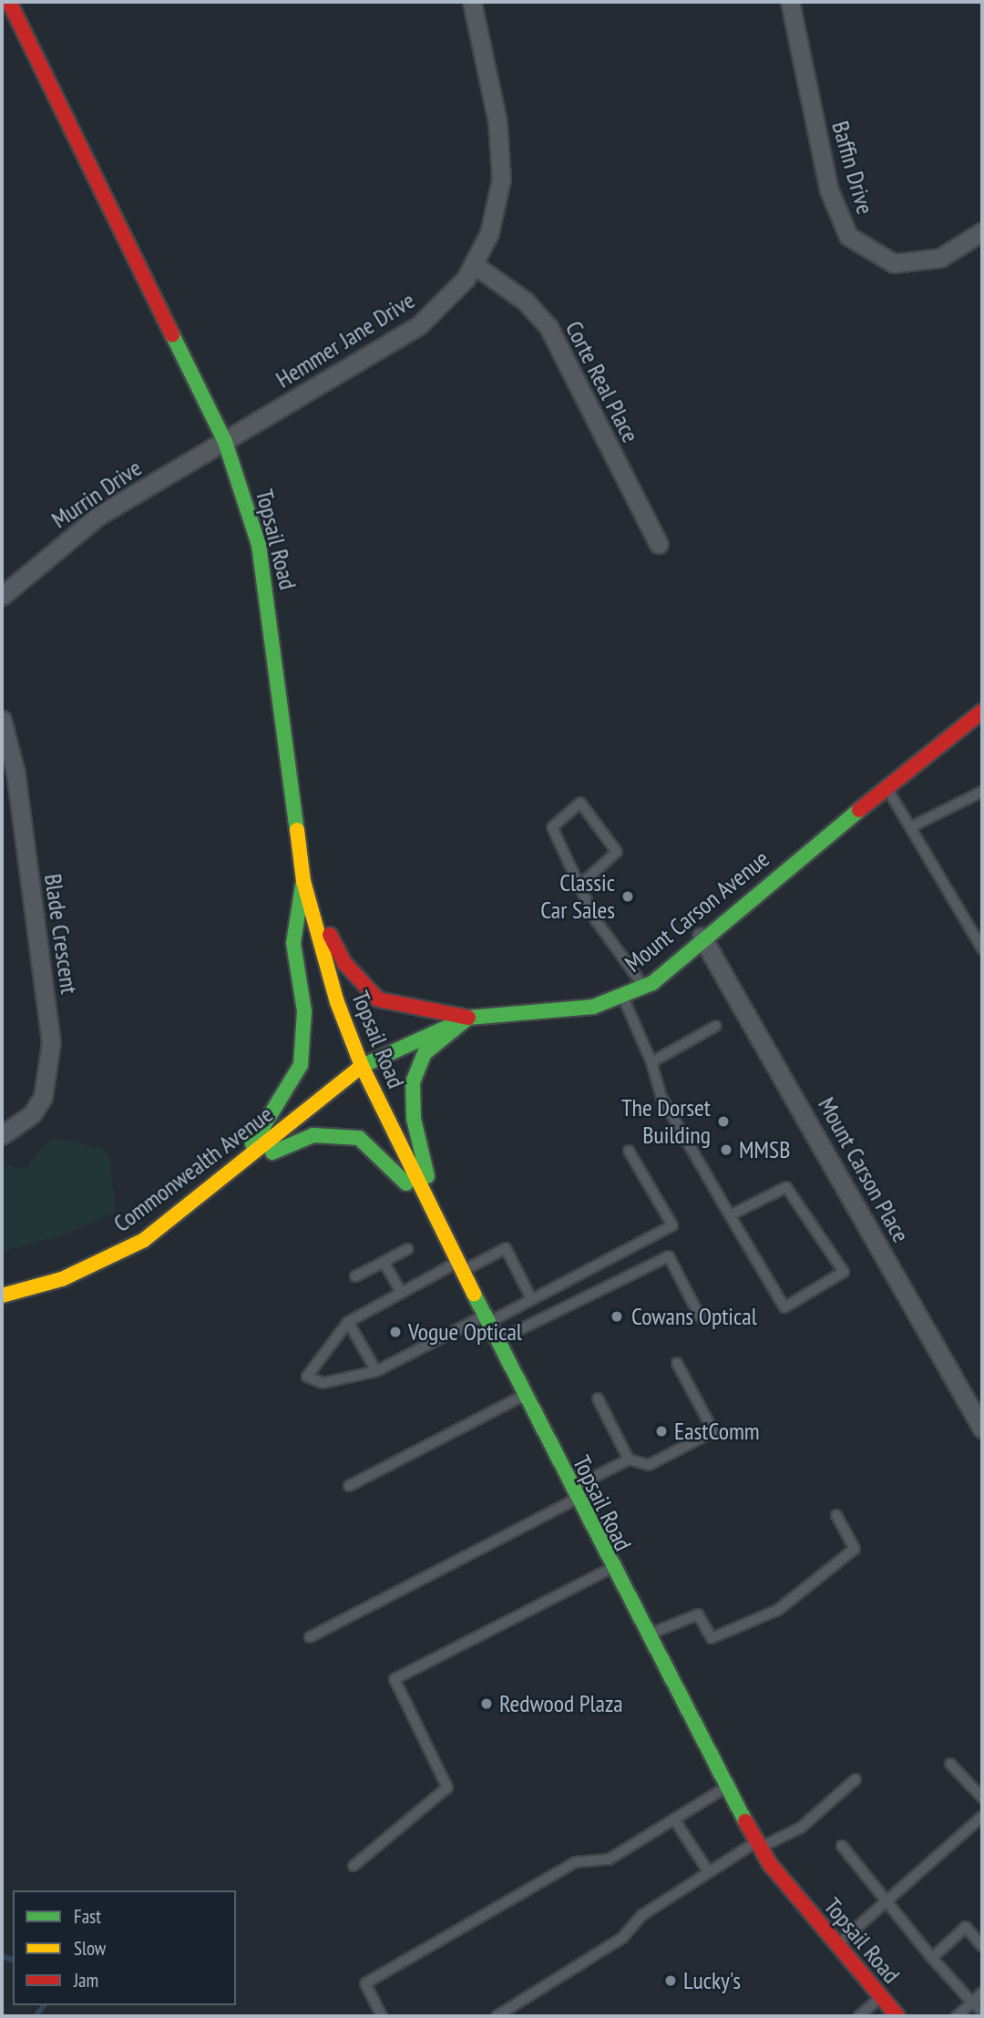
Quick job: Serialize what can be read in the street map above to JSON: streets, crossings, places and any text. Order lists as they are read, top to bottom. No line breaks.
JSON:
{"streets":{"main road":["Topsail Road","Mount Carson Avenue","Commonwealth Avenue"],"street":["Baffin Drive","Hemmer Jane Drive","Corte Real Place","Murrin Drive","Blade Crescent","Mount Carson Place"]},"crossings":[["Hemmer Jane Drive","Corte Real Place"],["Hemmer Jane Drive","Murrin Drive"],["Hemmer Jane Drive","Topsail Road"],["Murrin Drive","Topsail Road"],["Topsail Road","Mount Carson Avenue"],["Topsail Road","Commonwealth Avenue"],["Mount Carson Avenue","Commonwealth Avenue"],["Mount Carson Avenue","Mount Carson Place"]],"places":["Classic Car Sales","The Dorset Building","MMSB","Cowans Optical","Vogue Optical","EastComm","Redwood Plaza","Lucky's"],"legend":["Fast","Slow","Jam"]}
